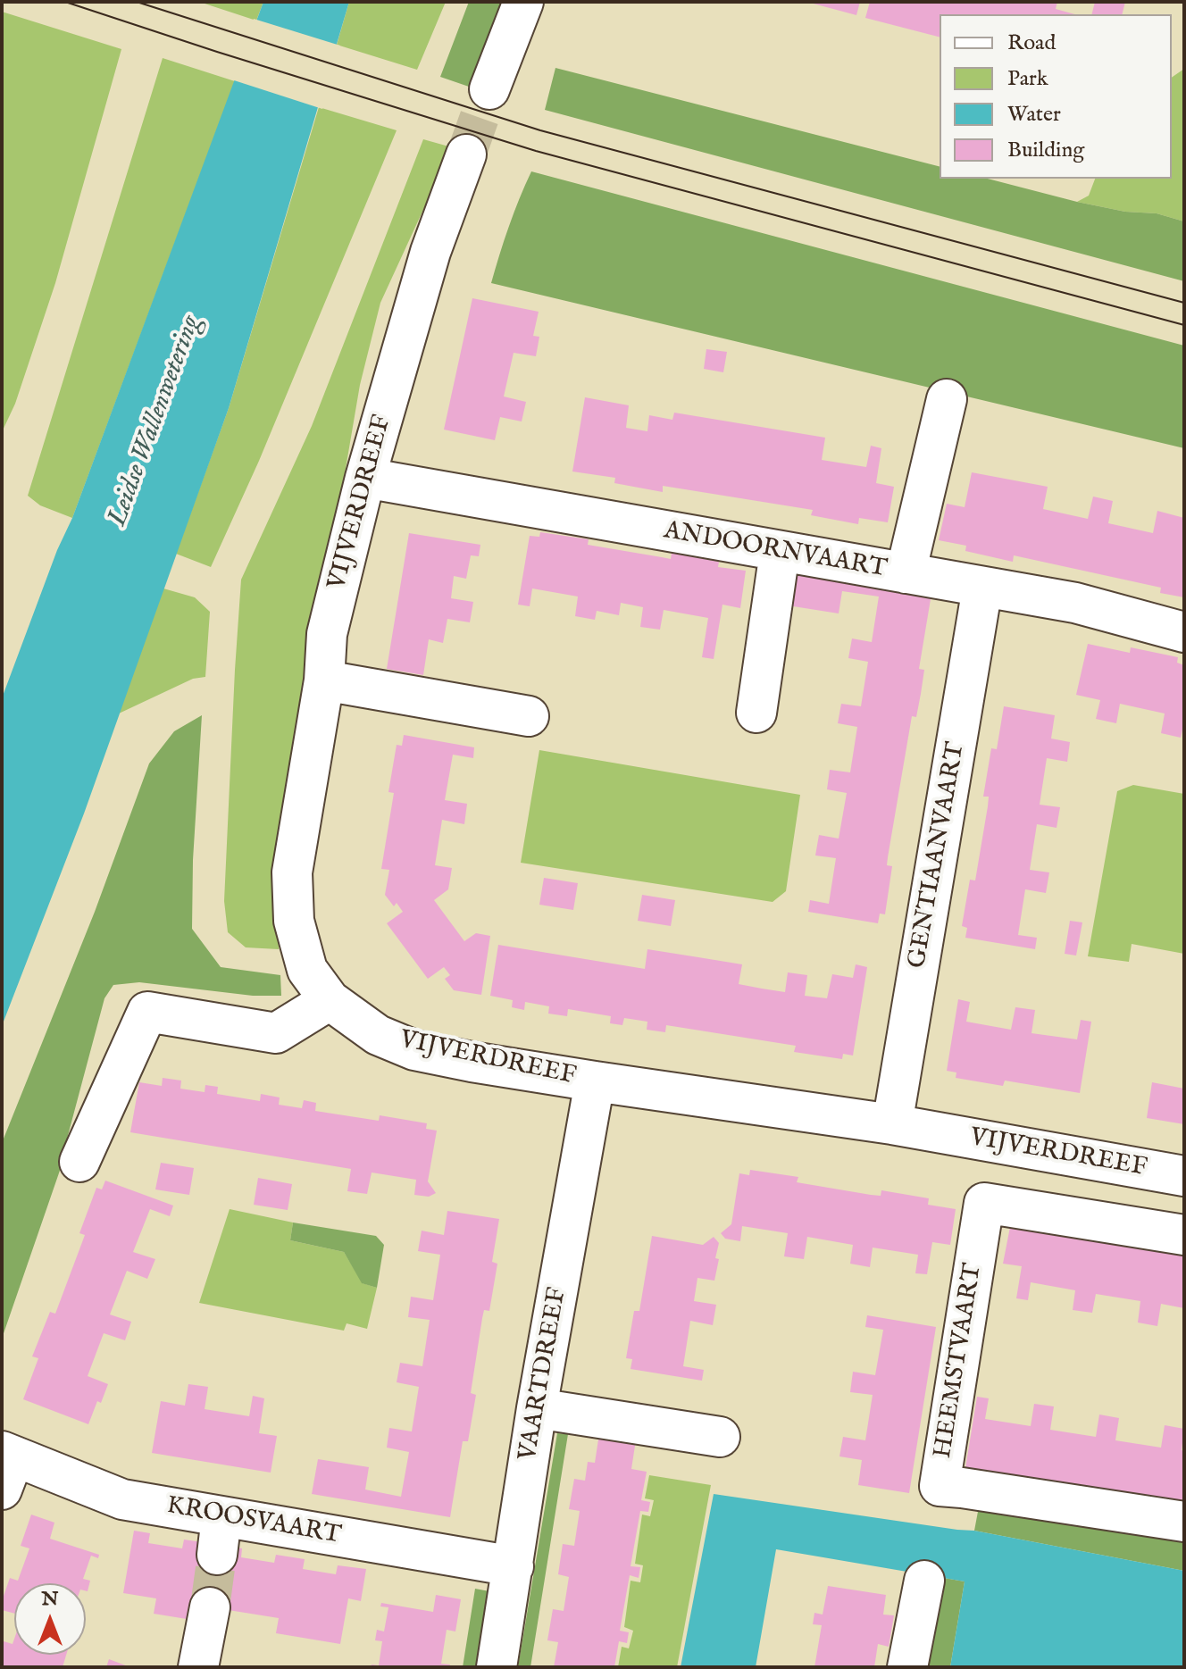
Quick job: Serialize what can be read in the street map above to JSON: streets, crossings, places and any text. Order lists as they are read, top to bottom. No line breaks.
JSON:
{"streets":{"street":["VIJVERDREEF","ANDOORNVAART","GENTIAANVAART","HEEMSTVAART","VAARTDREEF","KROOSVAART"]},"crossings":[["VIJVERDREEF","ANDOORNVAART"],["VIJVERDREEF","GENTIAANVAART"],["VIJVERDREEF","VAARTDREEF"],["ANDOORNVAART","GENTIAANVAART"],["VAARTDREEF","KROOSVAART"]],"water":["Leidse Wallenwetering"],"legend":["Road","Park","Water","Building"],"north":"top"}
